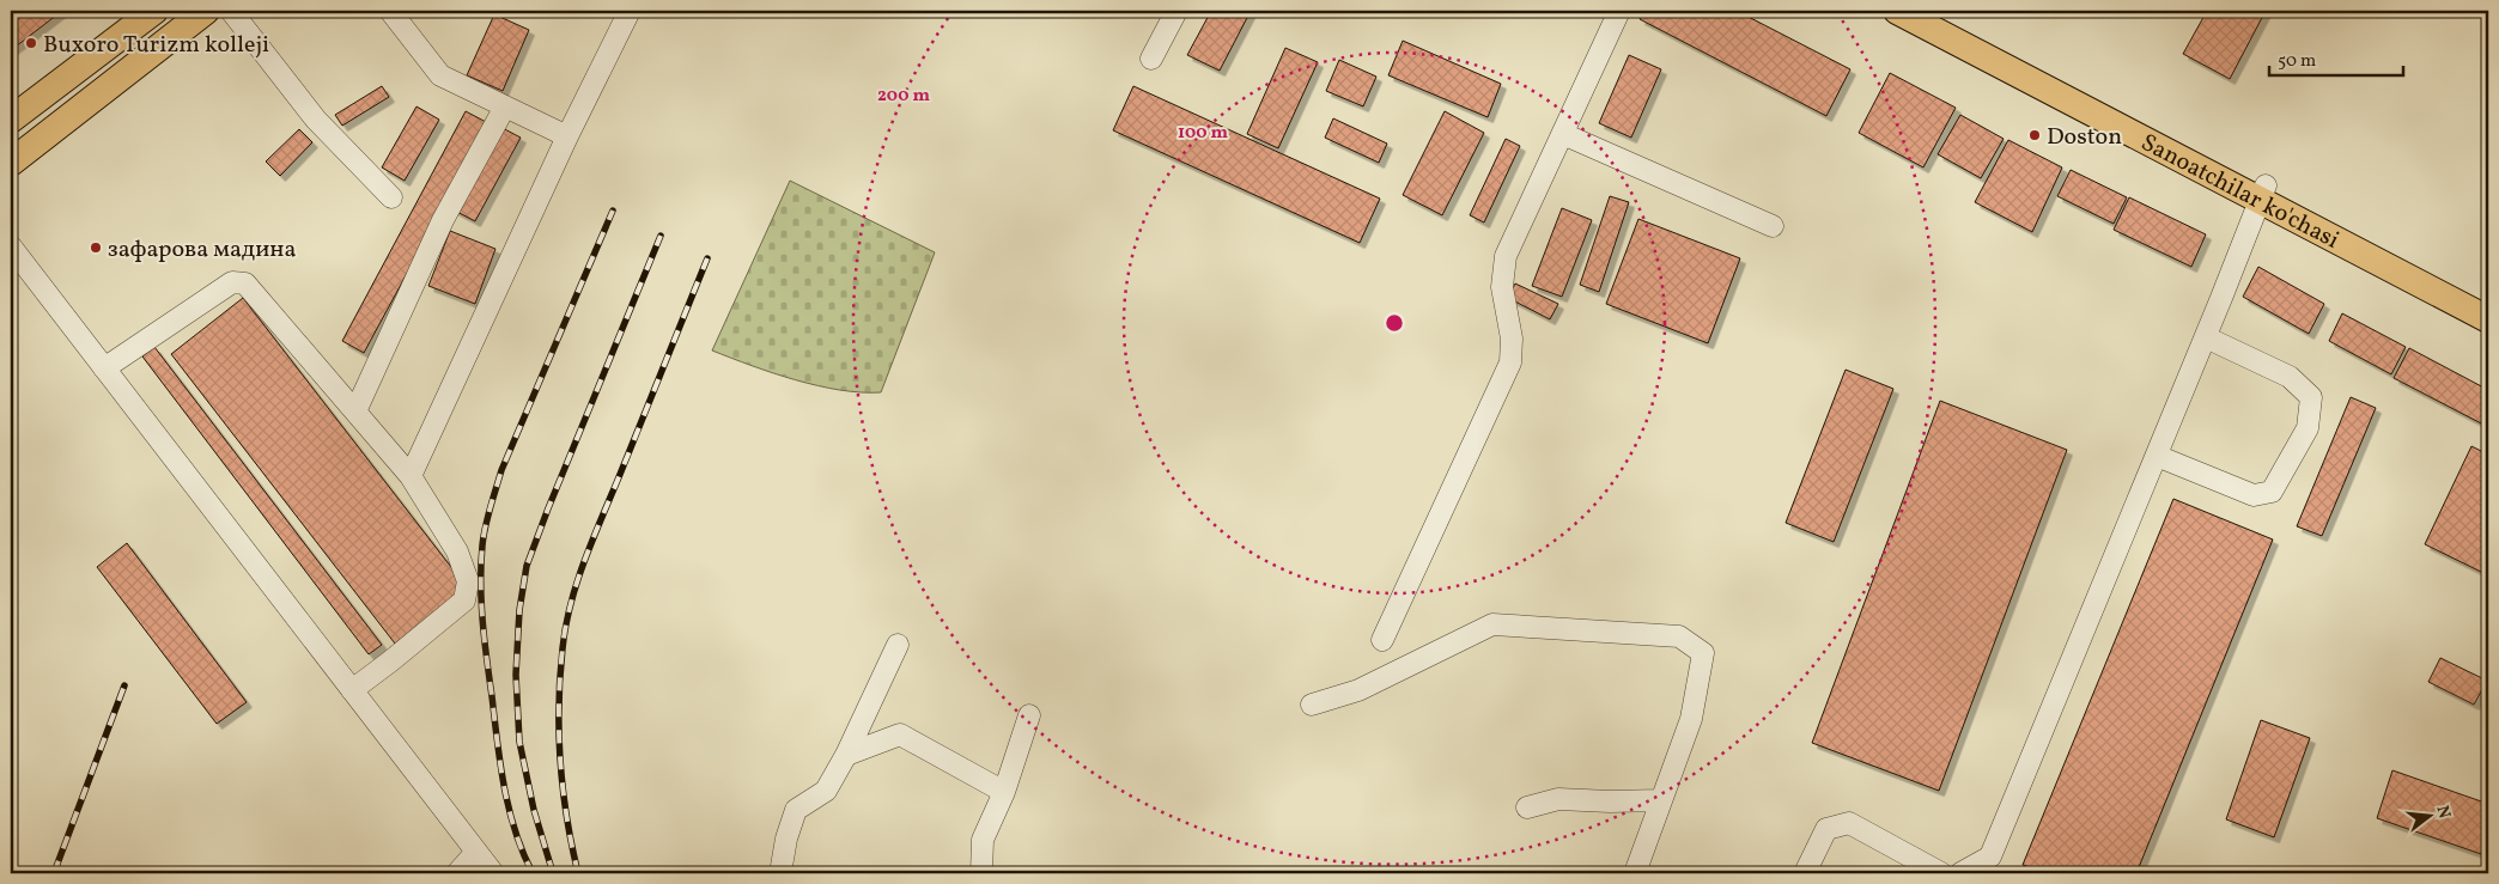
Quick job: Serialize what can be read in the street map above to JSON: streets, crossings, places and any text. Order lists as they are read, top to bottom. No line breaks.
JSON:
{"streets":{"main road":["Sanoatchilar ko'chasi"]},"places":["Buxoro Turizm kolleji","Doston","зафарова мадина"],"scale_bar":"50 m","north":"right","rings":["200 m","100 m"]}
